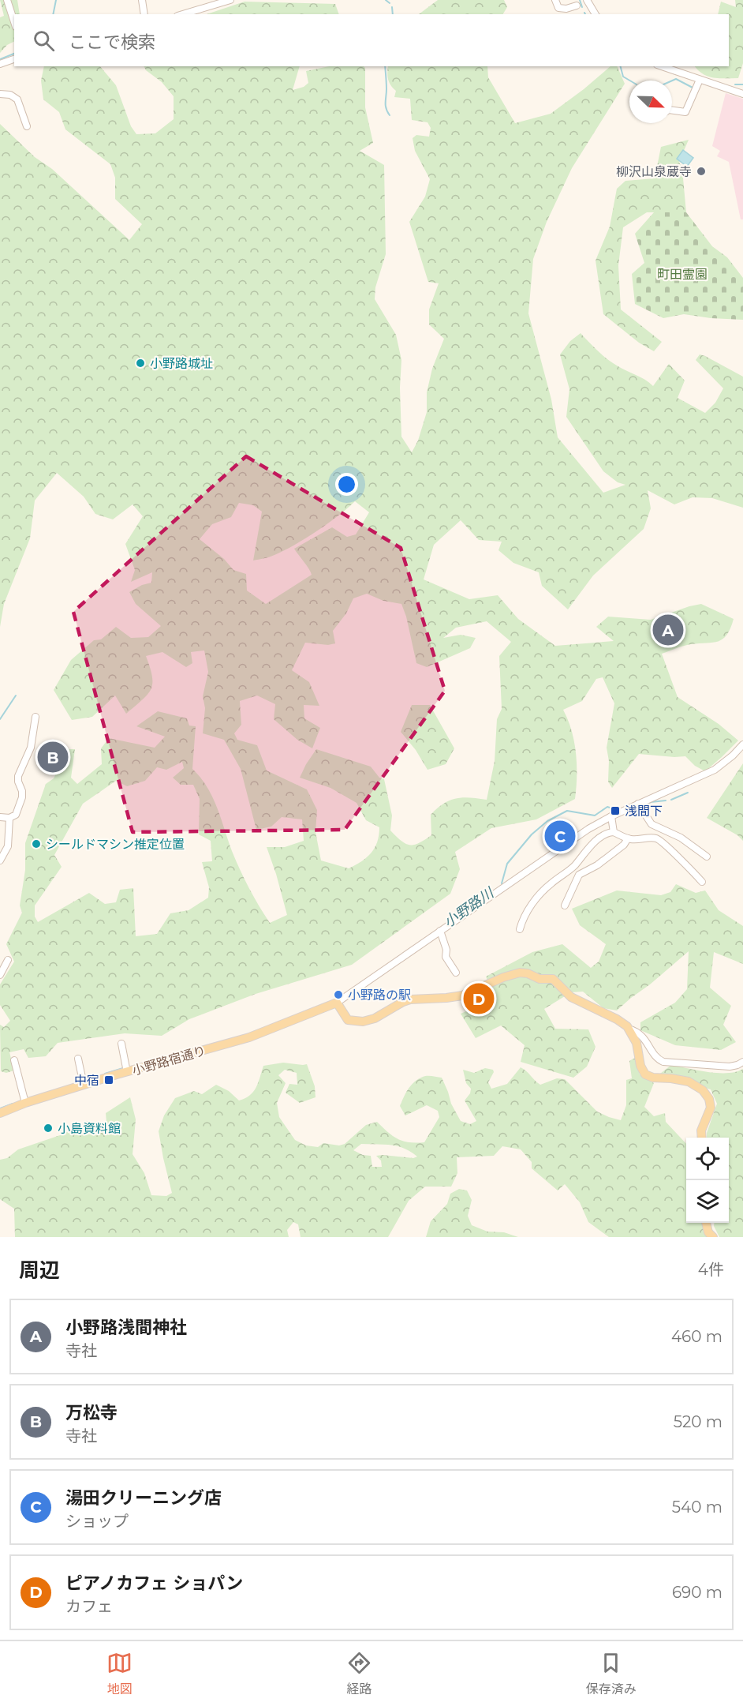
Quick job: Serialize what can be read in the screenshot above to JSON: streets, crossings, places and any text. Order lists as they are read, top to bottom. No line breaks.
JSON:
{"streets":{"main road":["小野路宿通り"]},"water":["小野路川"],"parks":["町田霊園"],"places":{"other":["柳沢山泉蔵寺","小野路城址","シールドマシン推定位置","小野路の駅","小島資料館"],"transit":["浅間下","中宿"]},"north":"bottom right","page":{"search":"ここで検索","pins":["A","B","C","D"],"heading":["周辺","4件"],"list":[{"mark":"A","name":"小野路浅間神社","note":"寺社","value":"460 m"},{"mark":"B","name":"万松寺","note":"寺社","value":"520 m"},{"mark":"C","name":"湯田クリーニング店","note":"ショップ","value":"540 m"},{"mark":"D","name":"ピアノカフェ ショパン","note":"カフェ","value":"690 m"}],"nav":["地図","経路","保存済み"]}}
